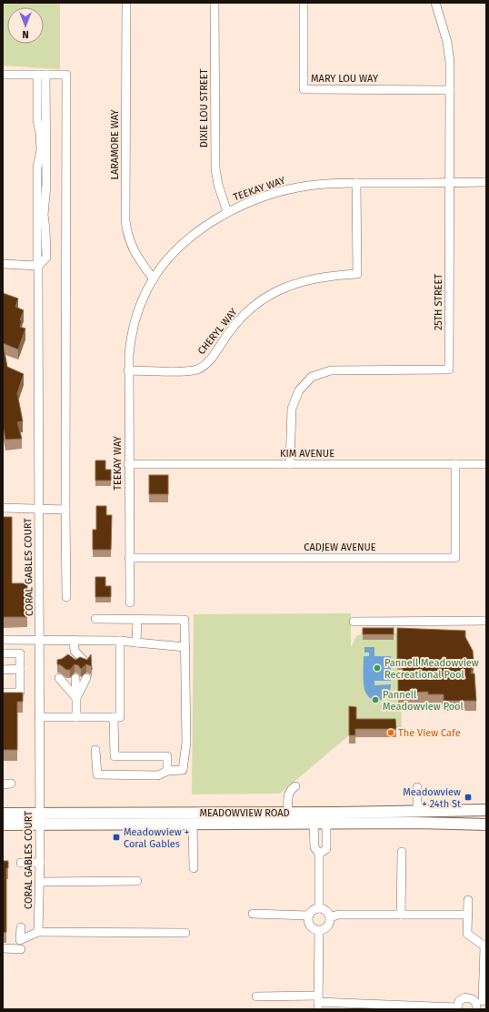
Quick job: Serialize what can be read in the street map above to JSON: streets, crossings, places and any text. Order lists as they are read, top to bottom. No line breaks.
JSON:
{"streets":{"main road":["MEADOWVIEW ROAD"],"street":["MARY LOU WAY","DIXIE LOU STREET","LARAMORE WAY","TEEKAY WAY","25TH STREET","CHERYL WAY","KIM AVENUE","CADJEW AVENUE","CORAL GABLES COURT"]},"crossings":[["MARY LOU WAY","25TH STREET"],["DIXIE LOU STREET","TEEKAY WAY"],["LARAMORE WAY","TEEKAY WAY"],["TEEKAY WAY","25TH STREET"],["TEEKAY WAY","CHERYL WAY"],["TEEKAY WAY","KIM AVENUE"],["TEEKAY WAY","CADJEW AVENUE"],["25TH STREET","KIM AVENUE"],["KIM AVENUE","CADJEW AVENUE"],["CORAL GABLES COURT","MEADOWVIEW ROAD"]],"places":{"other":["Pannell Meadowview Recreational Pool","Pannell Meadowview Pool","The View Cafe"],"transit":["Meadowview + 24th St","Meadowview + Coral Gables"]},"north":"bottom"}
